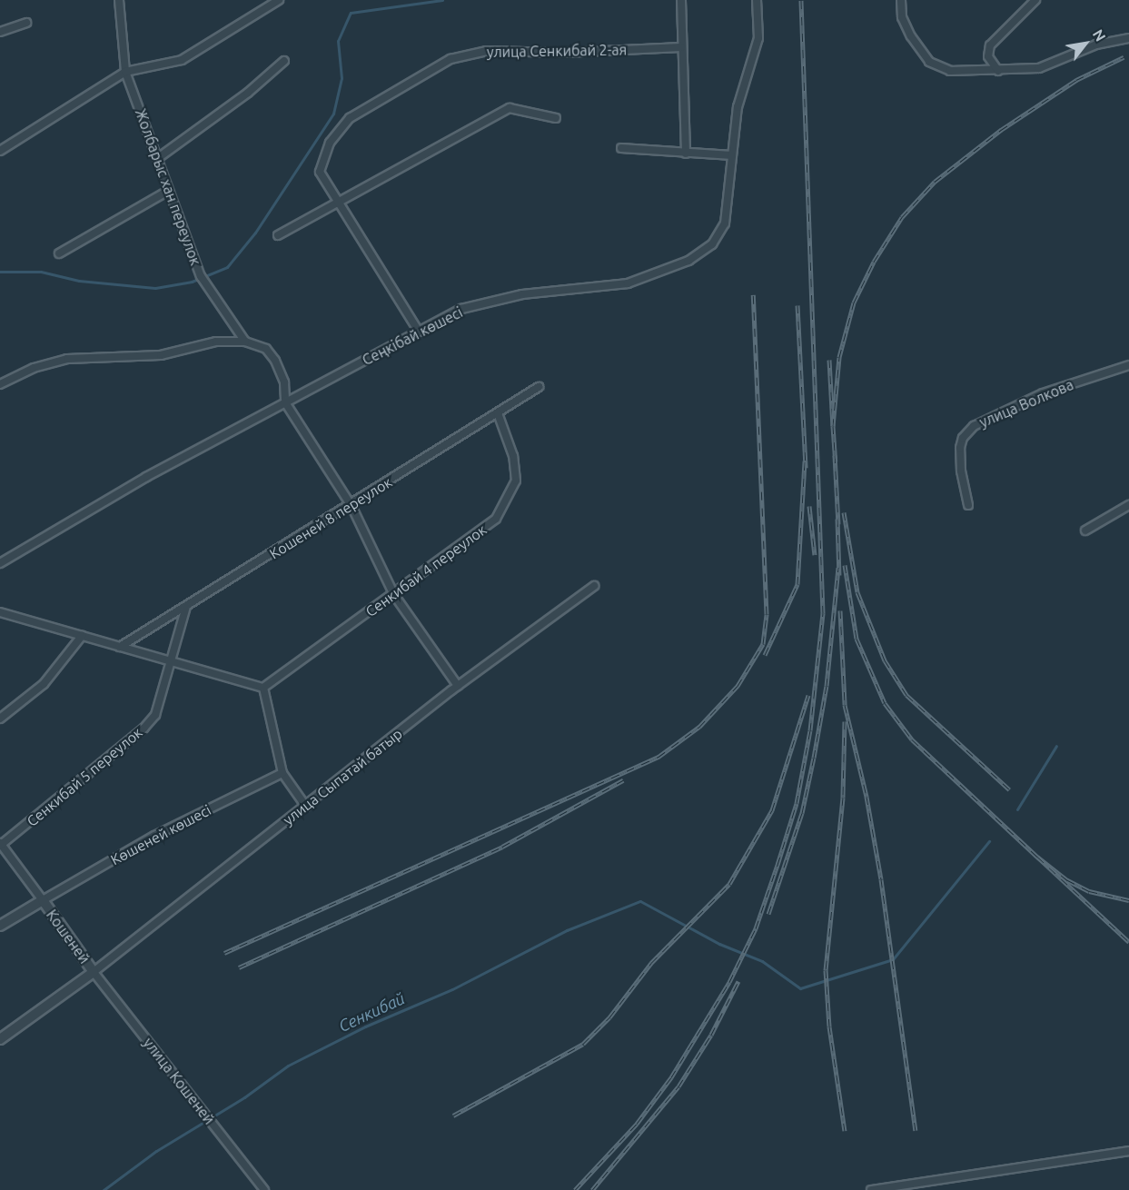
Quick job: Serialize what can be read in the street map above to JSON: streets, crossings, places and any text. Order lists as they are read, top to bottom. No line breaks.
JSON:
{"streets":{"street":["улица Сенкибай 2-ая","Жолбарыс хан переулок","Сеңкібай көшесі","улица Волкова","Кошеней 8 переулок","Сенкибай 4 переулок","Сенкибай 5 переулок","улица Сыпатай батыр","Көшеней көшесі","Кошеней","улица Кошеней"]},"crossings":[["улица Сенкибай 2-ая","Сеңкібай көшесі"],["Кошеней 8 переулок","Сенкибай 4 переулок"],["Кошеней 8 переулок","Сенкибай 5 переулок"],["улица Сыпатай батыр","Кошеней"],["улица Сыпатай батыр","улица Кошеней"],["Көшеней көшесі","Кошеней"],["Кошеней","улица Кошеней"]],"water":["Сенкибай"],"north":"top right"}
